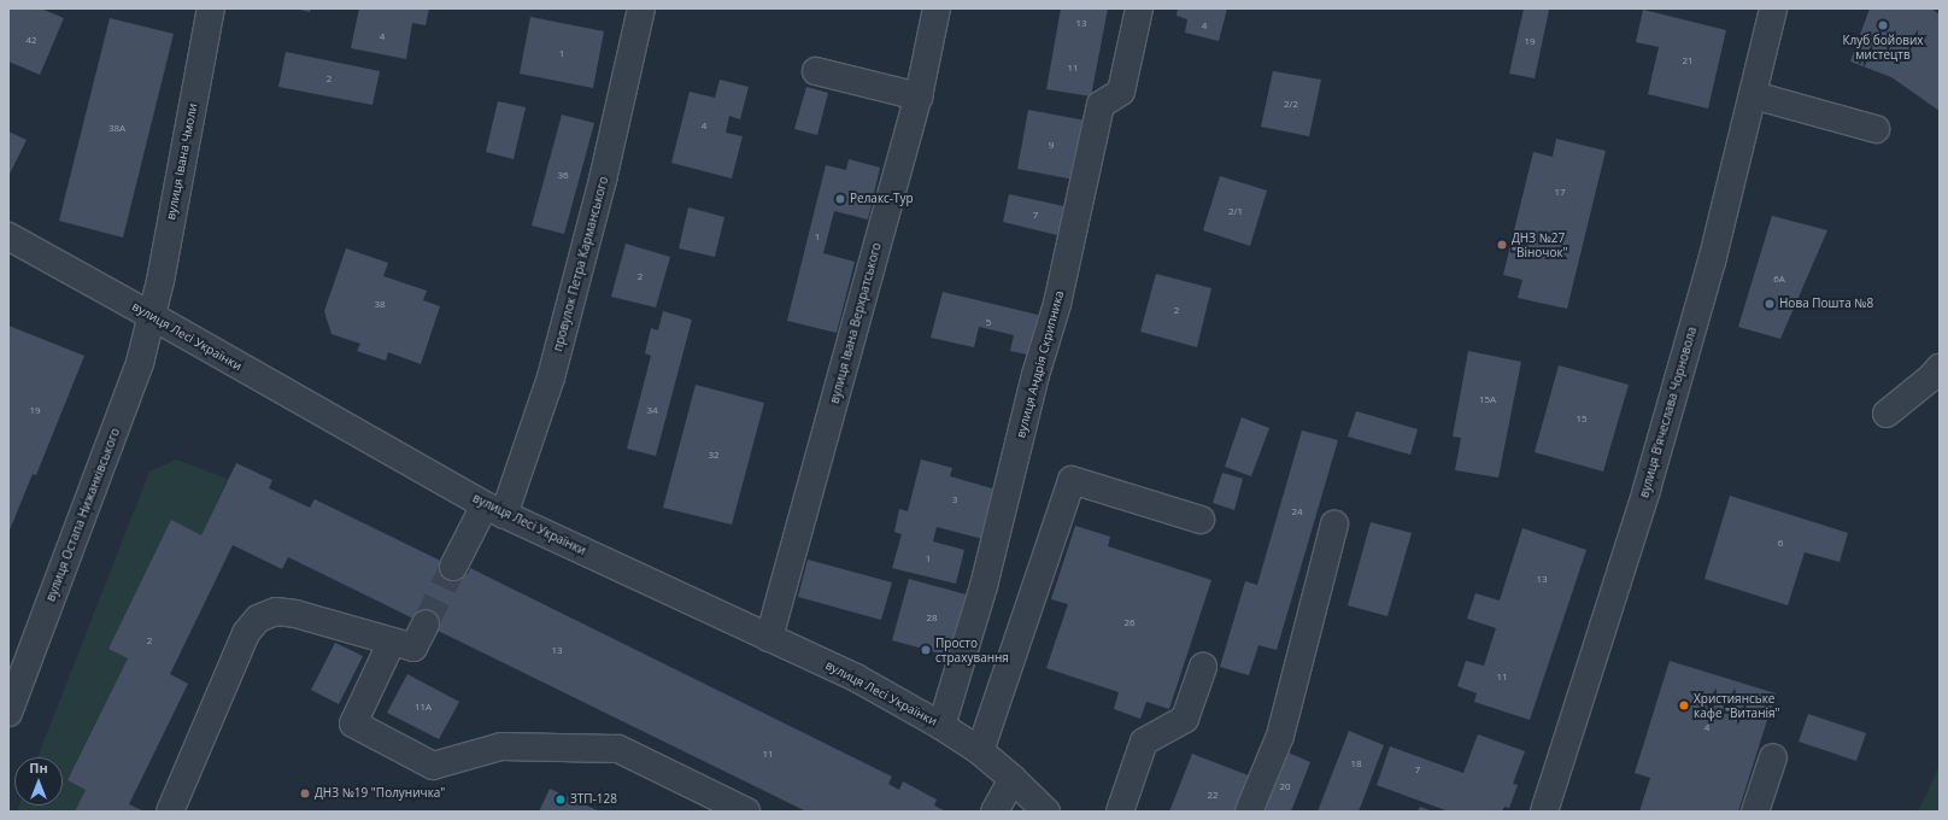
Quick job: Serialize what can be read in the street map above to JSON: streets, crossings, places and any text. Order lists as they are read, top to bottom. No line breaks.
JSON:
{"streets":{"street":["вулиця Івана Чмоли","провулок Петра Карманського","вулиця Івана Верхратського","вулиця Лесі Українки","вулиця Андрія Скрипника","вулиця Вʼячеслава Чорновола","вулиця Остапа Нижанківського"]},"crossings":[["вулиця Івана Чмоли","вулиця Лесі Українки"],["вулиця Івана Чмоли","вулиця Остапа Нижанківського"],["провулок Петра Карманського","вулиця Лесі Українки"],["вулиця Івана Верхратського","вулиця Лесі Українки"],["вулиця Лесі Українки","вулиця Андрія Скрипника"],["вулиця Лесі Українки","вулиця Остапа Нижанківського"]],"places":["Клуб бойових мистецтв","Релакс-Тур","ДНЗ №27 \"Віночок\"","Нова Пошта №8","Просто страхування","Християнське кафе \"Витанія\"","ДНЗ №19 \"Полуничка\"","ЗТП-128"],"house_numbers":["13","4","4","42","19","1","21","11","2","2/2","4","38А","9","36","17","2/1","7","1","2","6А","38","2","5","15А","19","34","15","32","3","24","6","1","13","28","26","2","13","11","11А","4","11","18","7","20","22"],"north":"top"}
